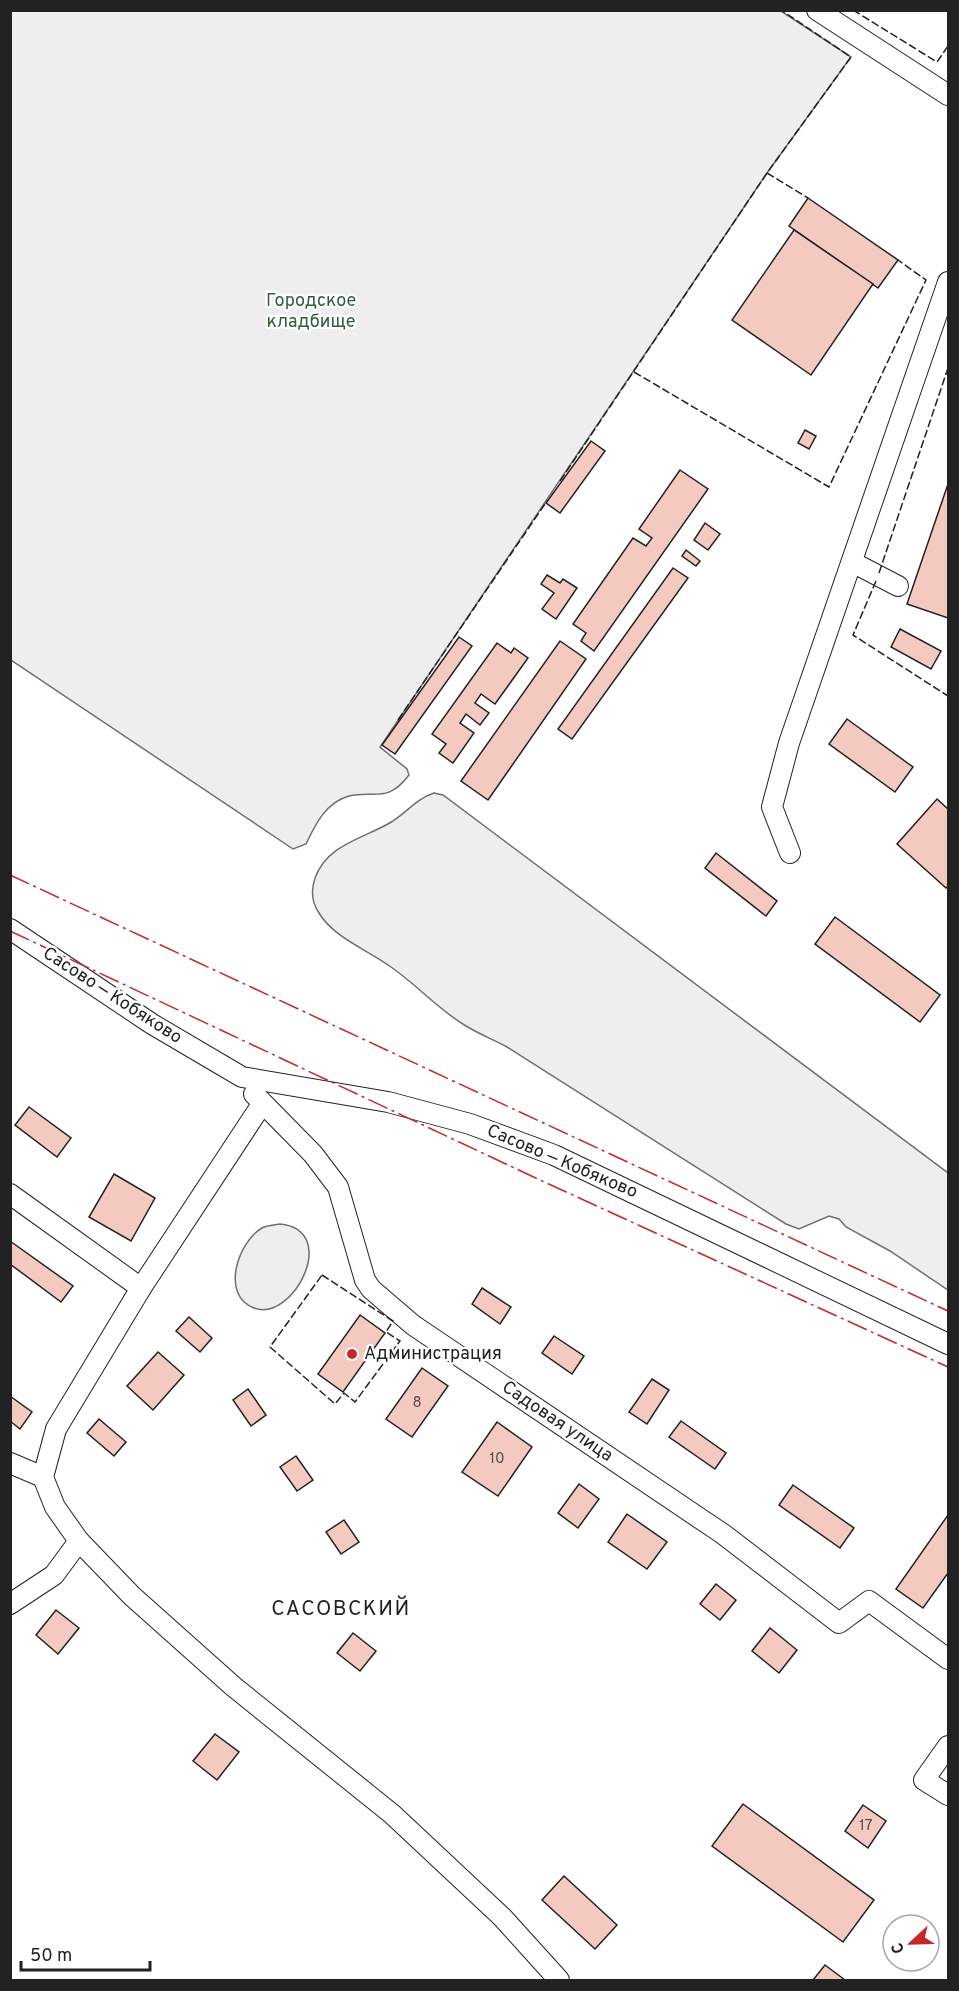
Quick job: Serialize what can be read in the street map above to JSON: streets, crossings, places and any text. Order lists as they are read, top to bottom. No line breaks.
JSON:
{"streets":{"street":["Сасово — Кобяково","Садовая улица"]},"crossings":[["Сасово — Кобяково","Садовая улица"]],"districts":["САСОВСКИЙ"],"parks":["Городское кладбище"],"places":["Администрация"],"house_numbers":["8","10","17"],"scale_bar":"50 m","north":"left"}
